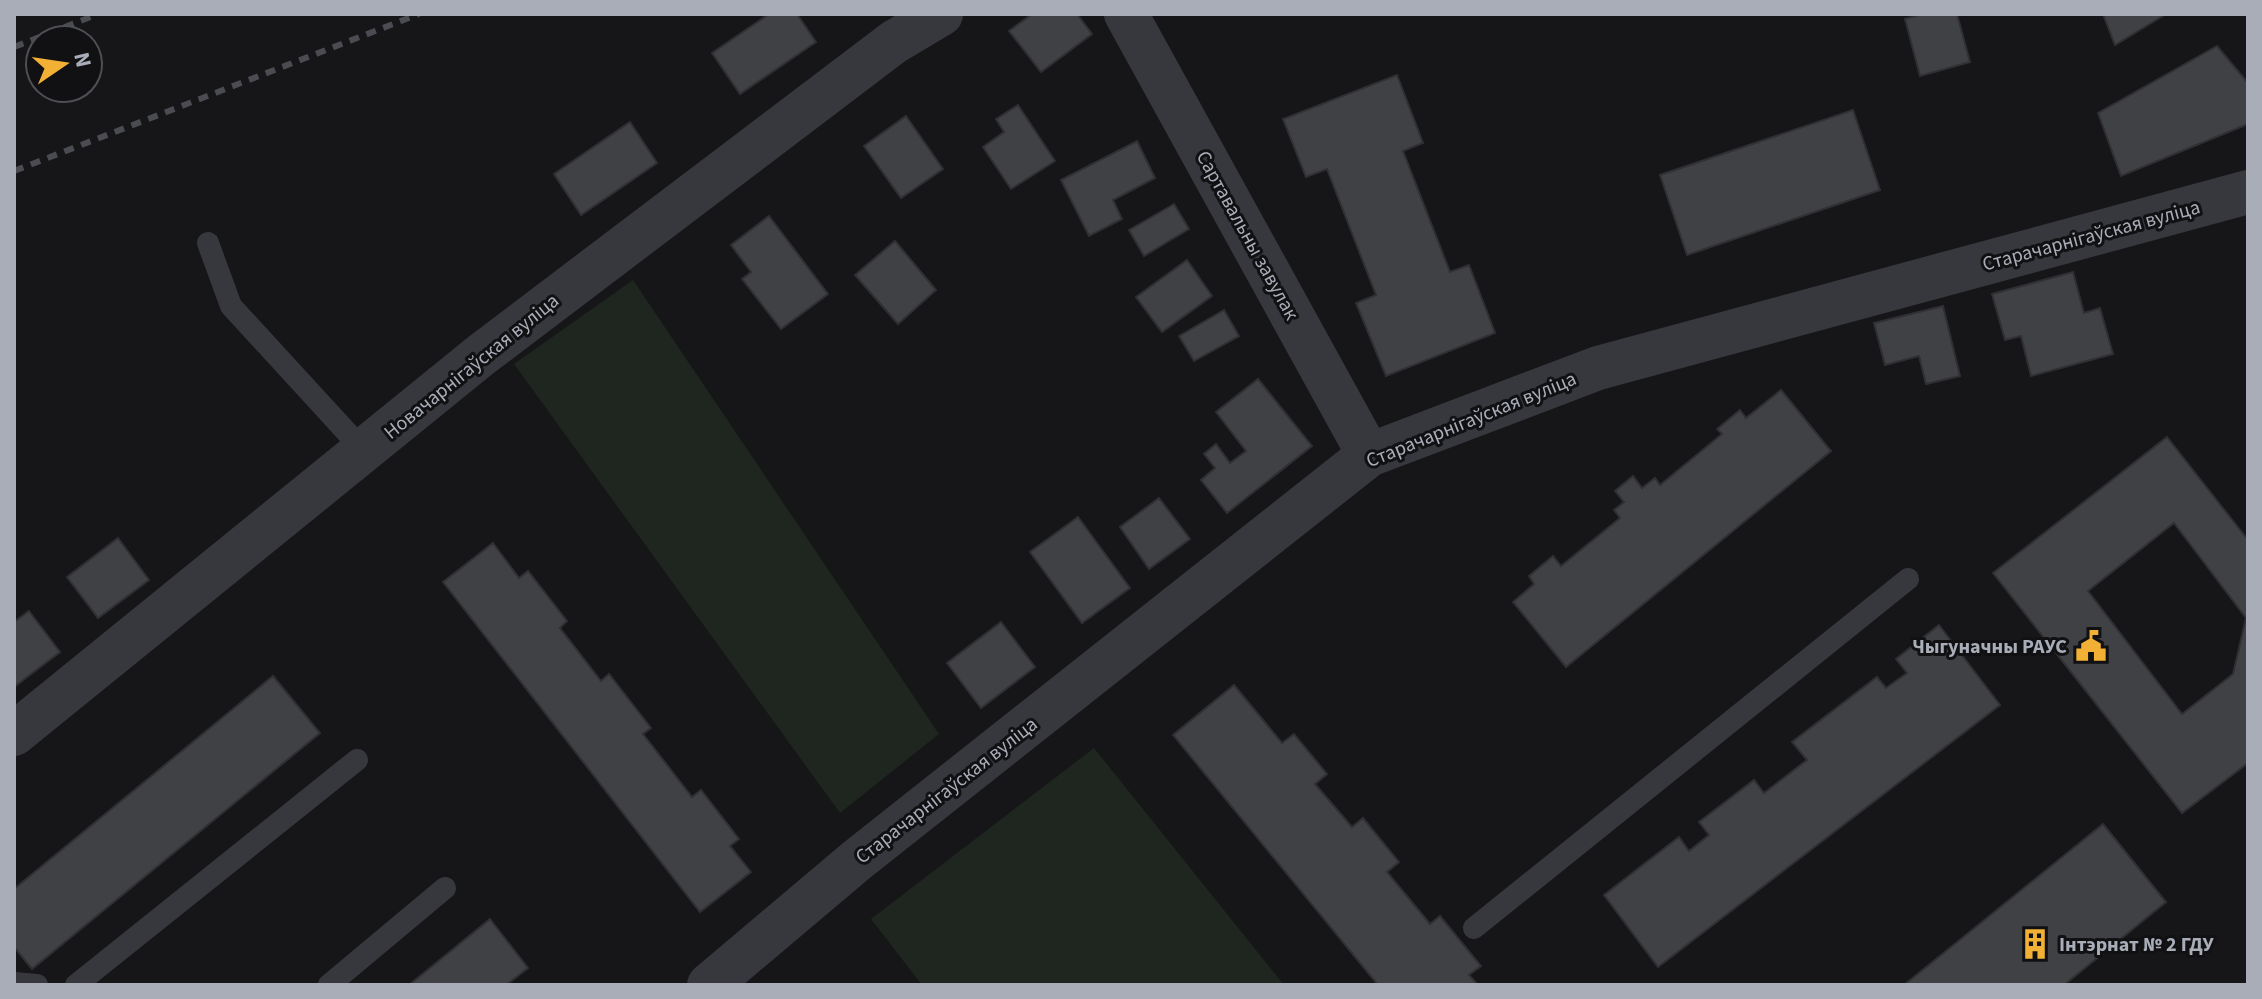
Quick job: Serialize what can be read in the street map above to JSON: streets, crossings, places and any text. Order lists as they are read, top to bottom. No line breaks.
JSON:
{"streets":{"street":["Сартавальны завулак","Старачарнігаўская вуліца","Новачарнігаўская вуліца"]},"crossings":[["Сартавальны завулак","Старачарнігаўская вуліца"]],"places":{"public building":["Чыгуначны РАУС"],"building":["Інтэрнат № 2 ГДУ"]},"north":"right"}
